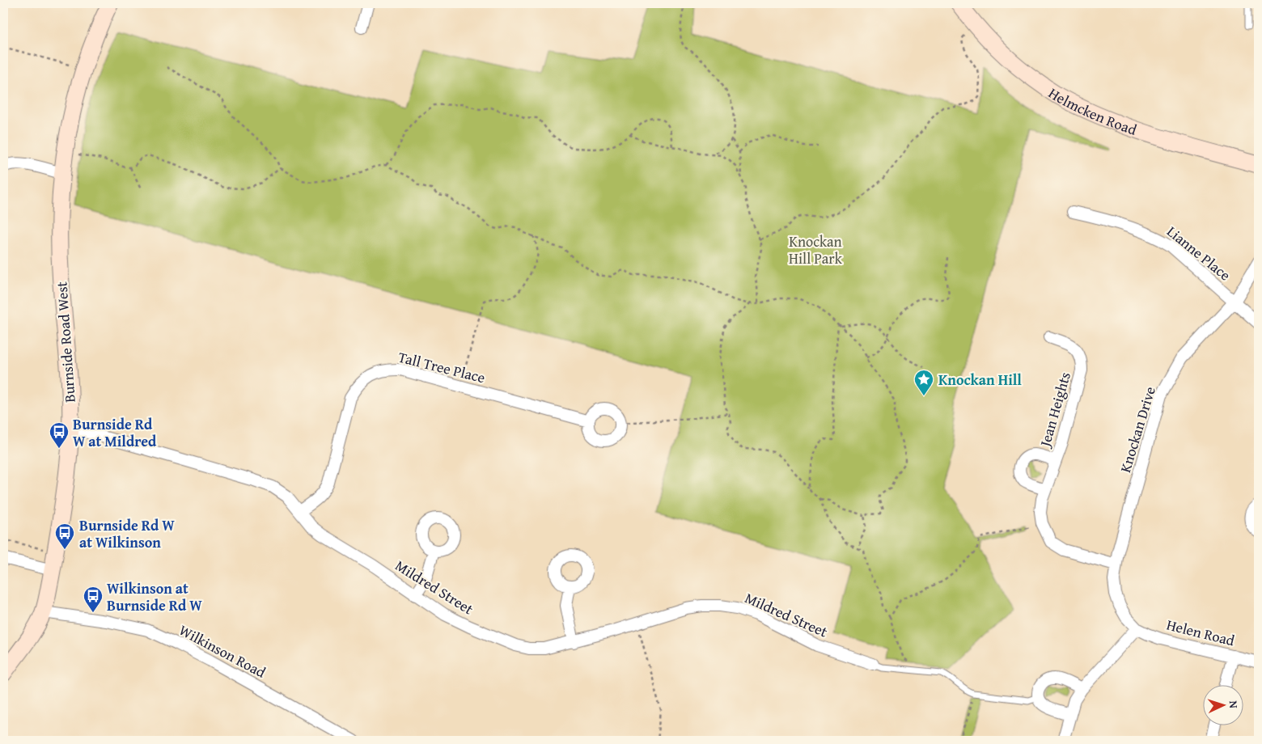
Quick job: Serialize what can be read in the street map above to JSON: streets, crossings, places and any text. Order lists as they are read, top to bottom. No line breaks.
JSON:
{"streets":{"street":["Helmcken Road","Lianne Place","Burnside Road West","Tall Tree Place","Jean Heights","Knockan Drive","Mildred Street","Helen Road","Wilkinson Road"]},"crossings":[["Lianne Place","Knockan Drive"],["Burnside Road West","Mildred Street"],["Burnside Road West","Wilkinson Road"],["Tall Tree Place","Mildred Street"],["Knockan Drive","Helen Road"]],"parks":["Knockan Hill Park"],"places":{"place":["Knockan Hill"],"bus stop":["Burnside Rd W at Mildred","Burnside Rd W at Wilkinson","Wilkinson at Burnside Rd W"]},"north":"right"}
